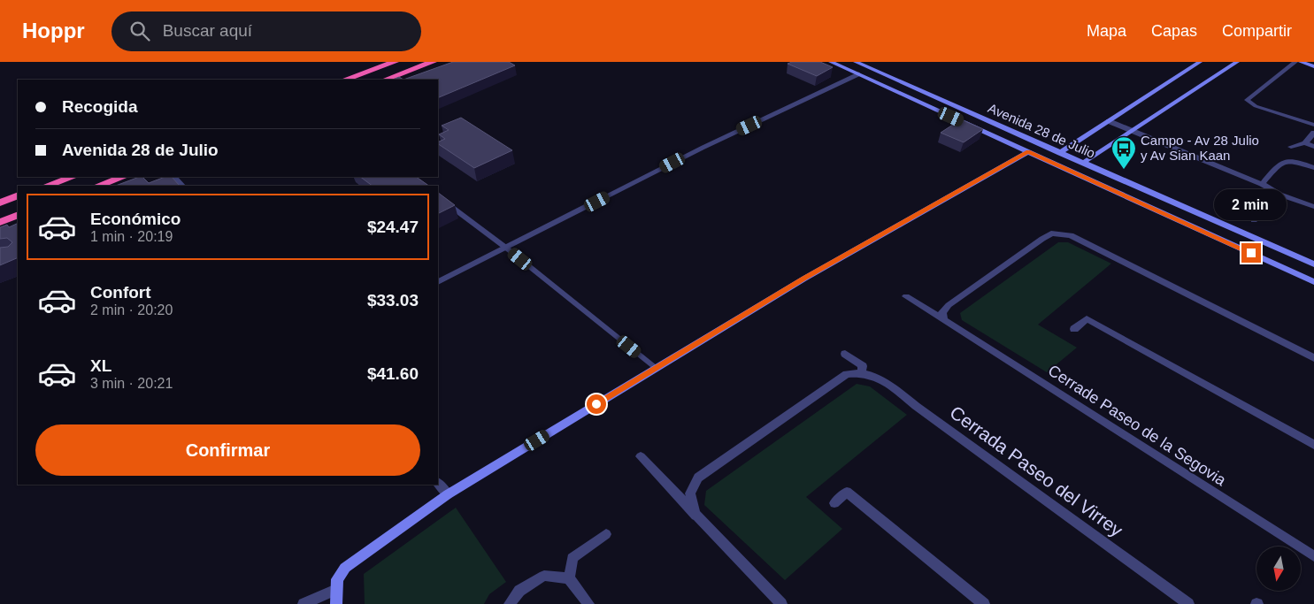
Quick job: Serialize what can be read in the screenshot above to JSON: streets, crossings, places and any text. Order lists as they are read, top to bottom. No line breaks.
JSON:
{"streets":{"main road":["Avenida 28 de Julio"],"street":["Cerrade Paseo de la Segovia","Cerrada Paseo del Virrey"]},"places":{"bus stop":["Campo - Av 28 Julio y Av Sian Kaan"]},"north":"bottom","page":{"header":"Hoppr","search":"Buscar aquí","nav":["Mapa","Capas","Compartir"],"banner":["Recogida","Avenida 28 de Julio"],"bubble":"2 min","list":[{"name":"Económico","note":"1 min · 20:19","value":"$24.47"},{"name":"Confort","note":"2 min · 20:20","value":"$33.03"},{"name":"XL","note":"3 min · 20:21","value":"$41.60"}],"buttons":"Confirmar"}}
